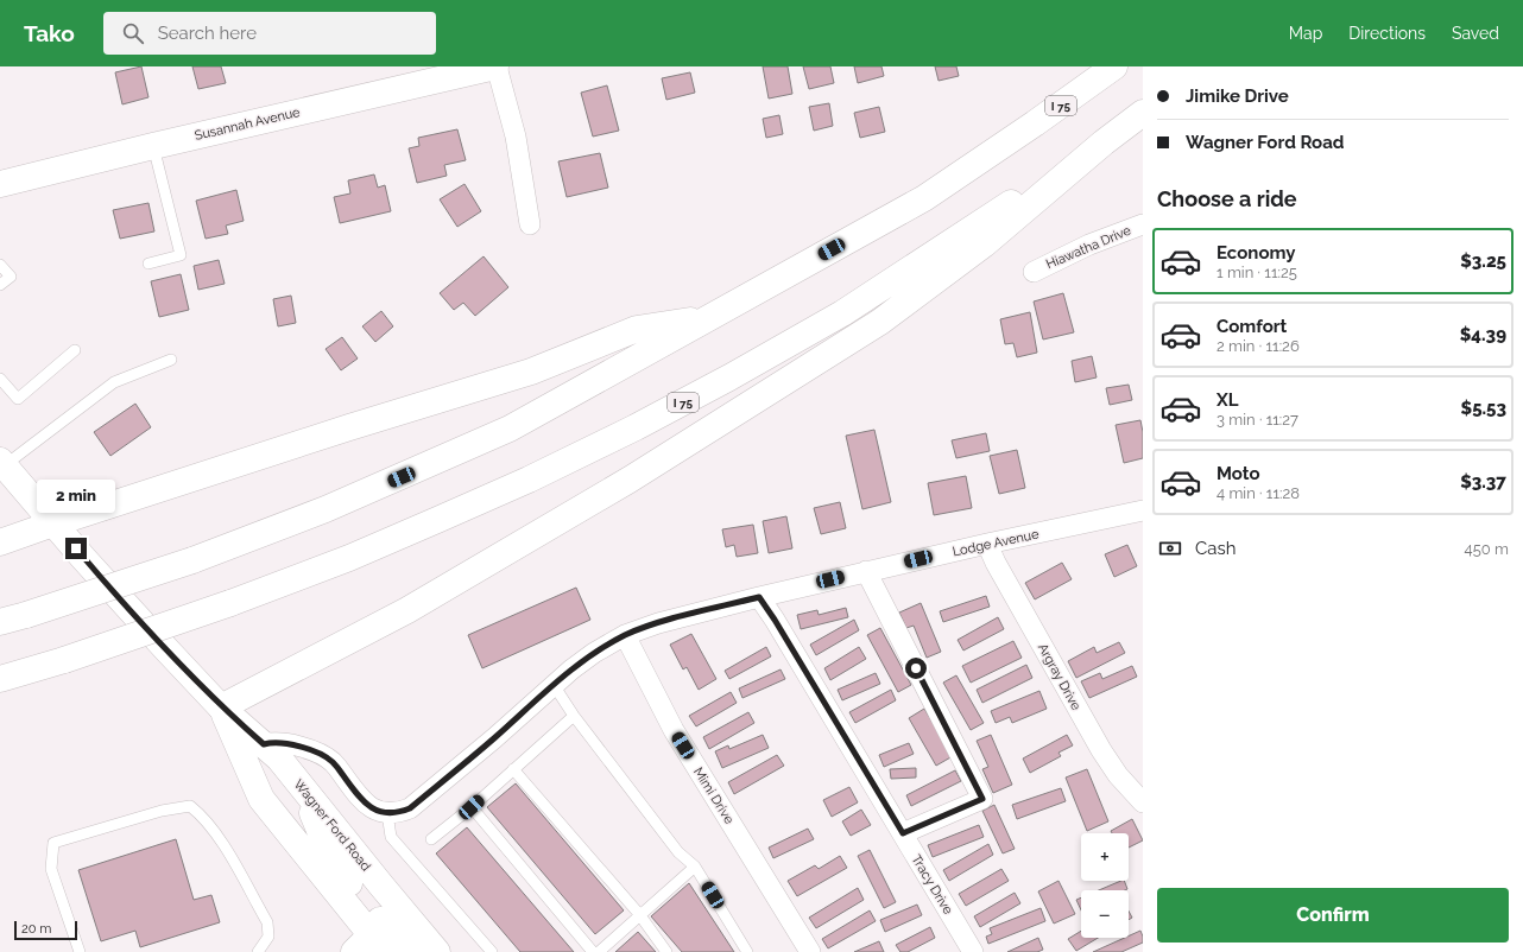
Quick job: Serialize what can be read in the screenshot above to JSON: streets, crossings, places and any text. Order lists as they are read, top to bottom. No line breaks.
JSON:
{"streets":{"main road":["I 75","Susannah Avenue","Wagner Ford Road"],"street":["Hiawatha Drive","Lodge Avenue","Argray Drive","Mimi Drive","Tracy Drive"]},"crossings":[["Lodge Avenue","Argray Drive"],["Lodge Avenue","Mimi Drive"],["Lodge Avenue","Tracy Drive"]],"scale_bar":"20 m","page":{"header":"Tako","search":"Search here","nav":["Map","Directions","Saved"],"banner":["Jimike Drive","Wagner Ford Road"],"heading":"Choose a ride","list":[{"name":"Economy","note":"1 min · 11:25","value":"$3.25"},{"name":"Comfort","note":"2 min · 11:26","value":"$4.39"},{"name":"XL","note":"3 min · 11:27","value":"$5.53"},{"name":"Moto","note":"4 min · 11:28","value":"$3.37"}],"bubble":"2 min","pay":["Cash","450 m"],"map_buttons":["+","−"],"buttons":"Confirm","scale":"20 m"}}
